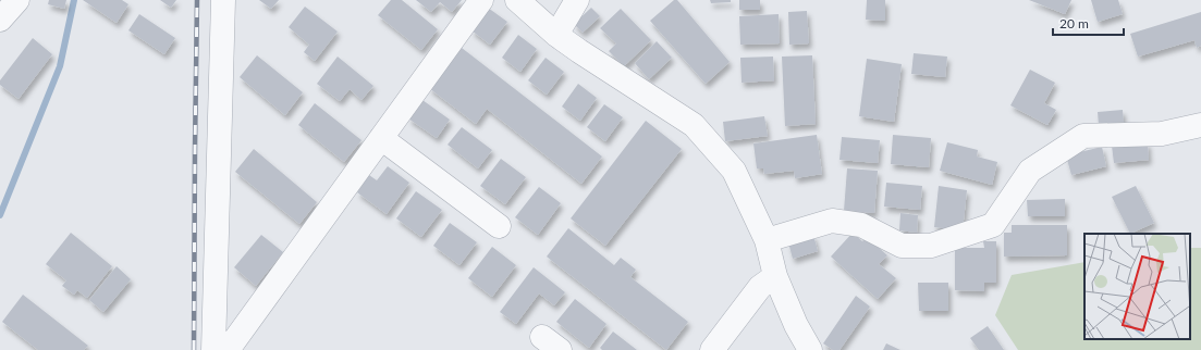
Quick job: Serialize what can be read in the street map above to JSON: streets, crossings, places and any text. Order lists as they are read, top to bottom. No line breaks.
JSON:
{"scale_bar":"20 m"}
